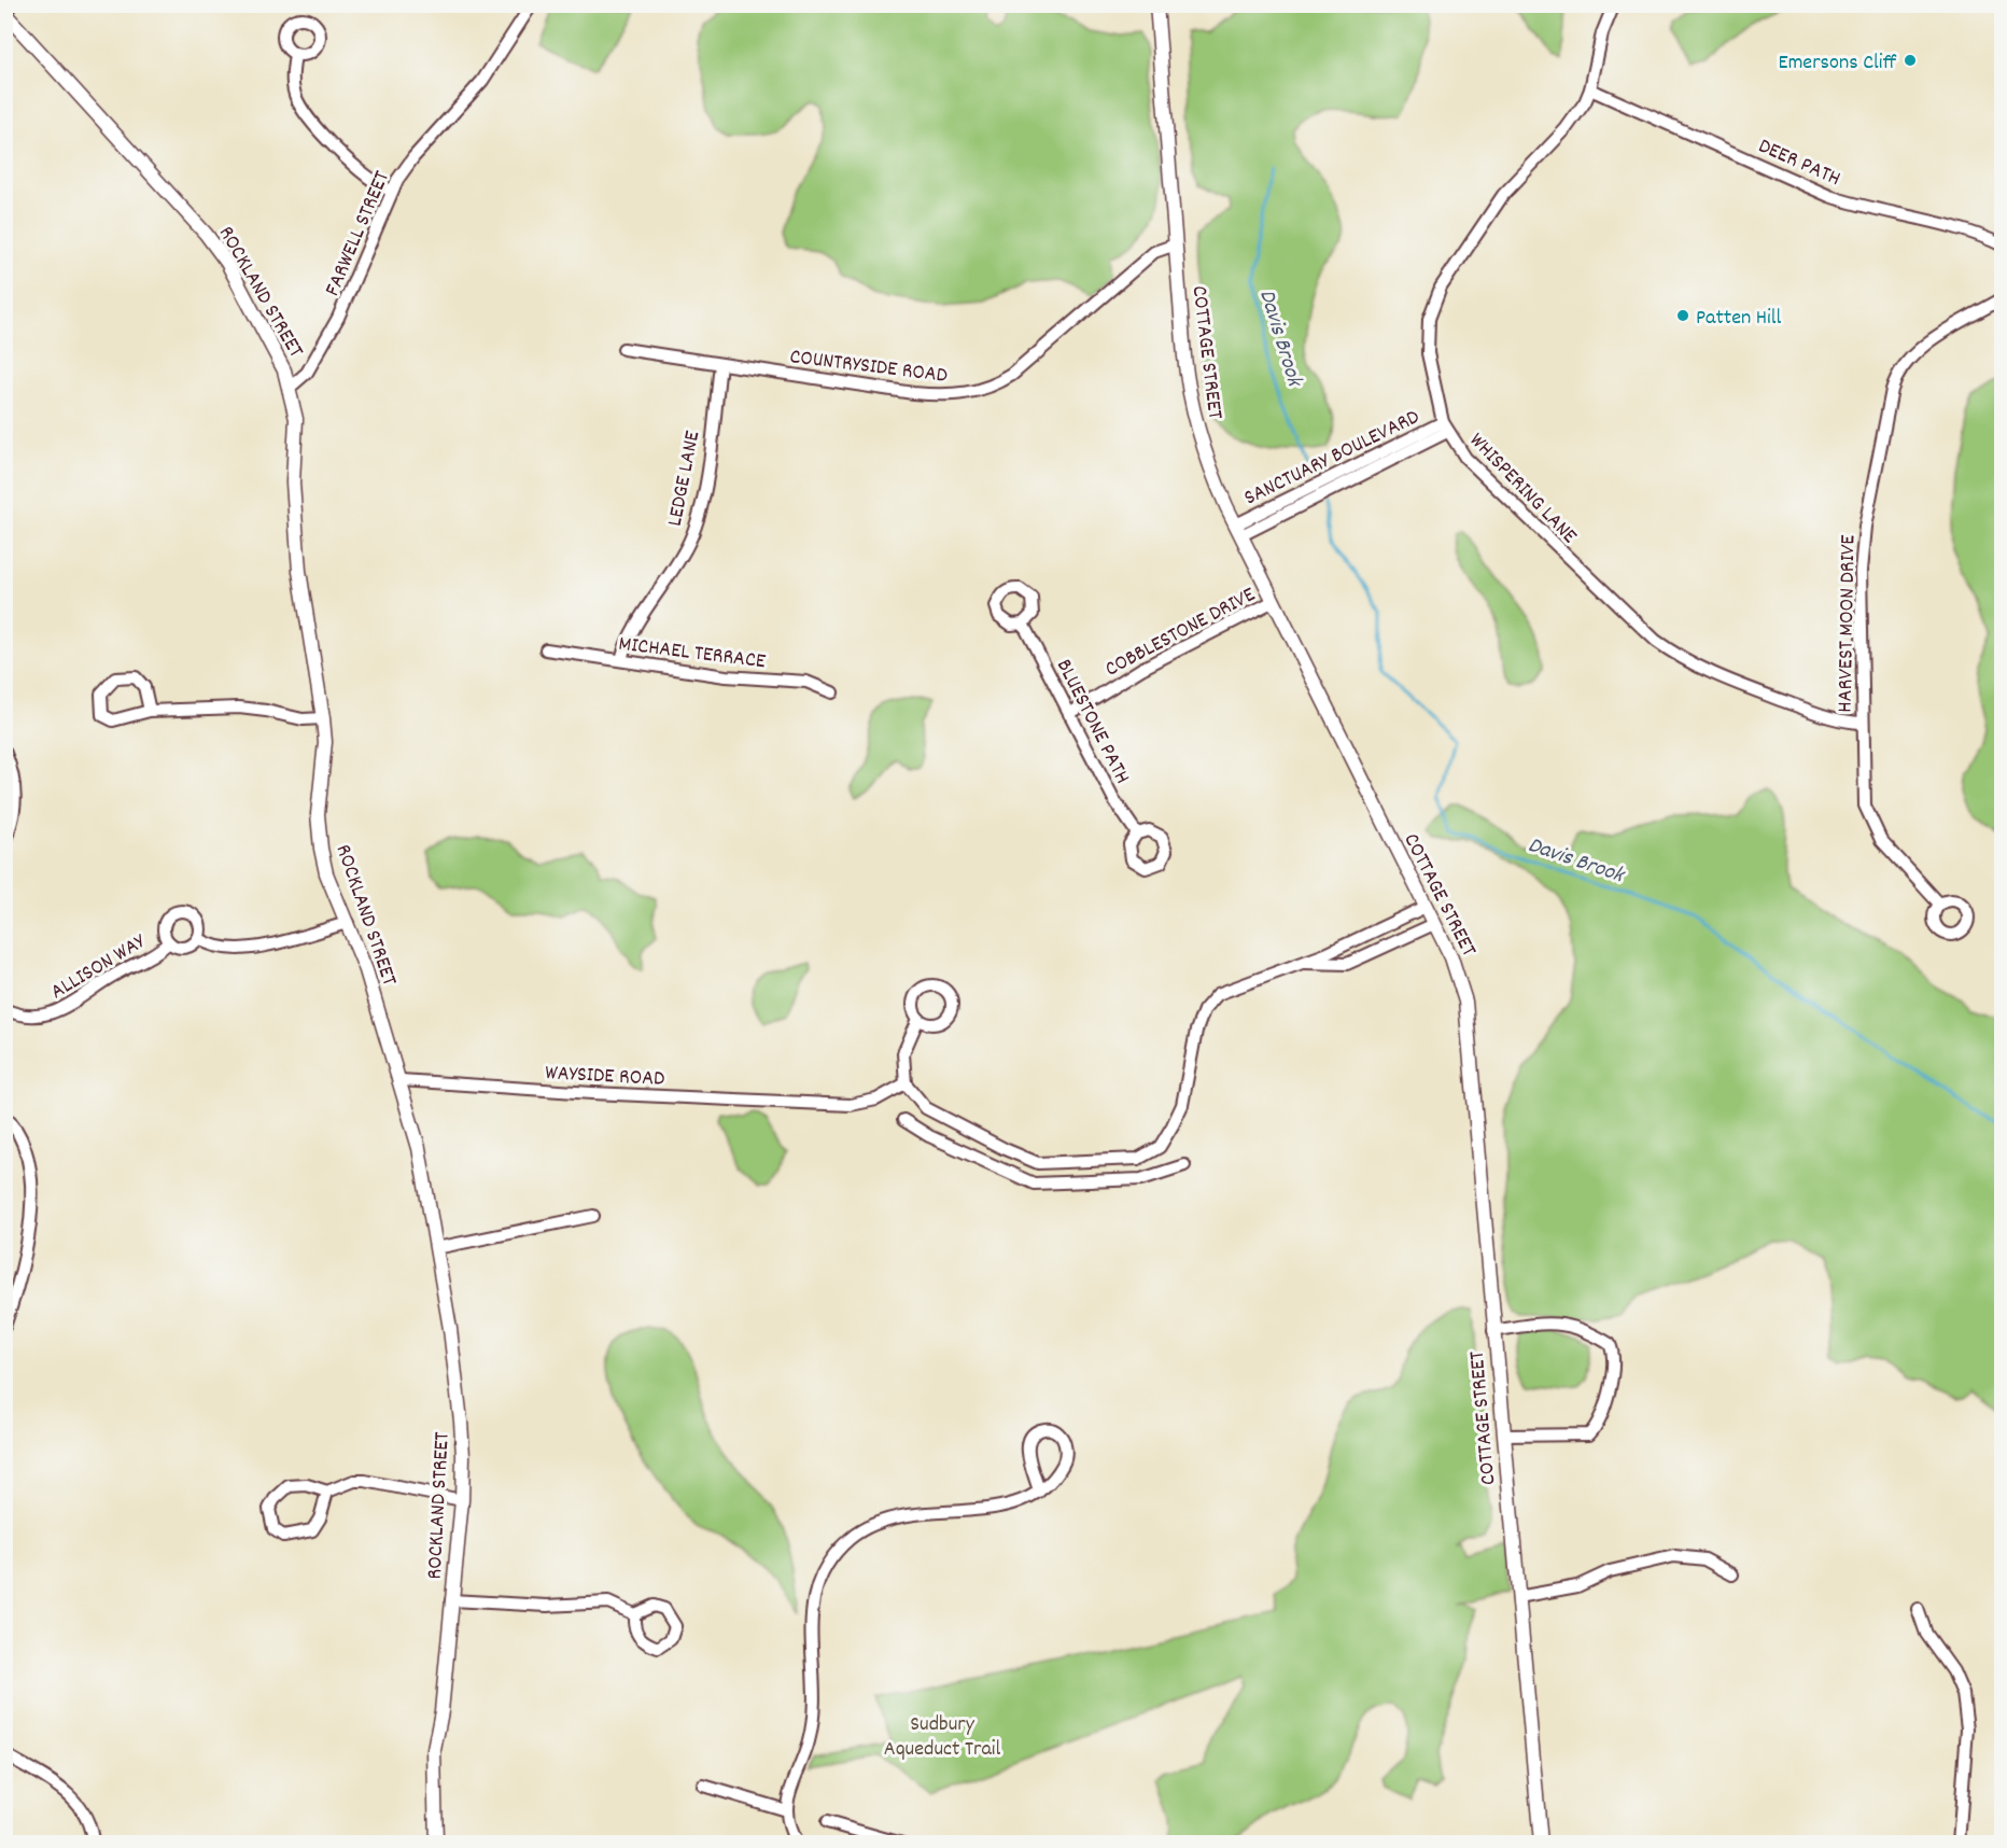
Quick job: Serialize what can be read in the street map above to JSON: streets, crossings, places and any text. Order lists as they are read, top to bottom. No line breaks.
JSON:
{"streets":{"street":["DEER PATH","FARWELL STREET","ROCKLAND STREET","COTTAGE STREET","COUNTRYSIDE ROAD","SANCTUARY BOULEVARD","LEDGE LANE","WHISPERING LANE","HARVEST MOON DRIVE","COBBLESTONE DRIVE","MICHAEL TERRACE","BLUESTONE PATH","ALLISON WAY","WAYSIDE ROAD"]},"crossings":[["DEER PATH","WHISPERING LANE"],["FARWELL STREET","ROCKLAND STREET"],["ROCKLAND STREET","WAYSIDE ROAD"],["COTTAGE STREET","COUNTRYSIDE ROAD"],["COTTAGE STREET","SANCTUARY BOULEVARD"],["COTTAGE STREET","COBBLESTONE DRIVE"],["COUNTRYSIDE ROAD","LEDGE LANE"],["SANCTUARY BOULEVARD","WHISPERING LANE"],["LEDGE LANE","MICHAEL TERRACE"],["WHISPERING LANE","HARVEST MOON DRIVE"],["COBBLESTONE DRIVE","BLUESTONE PATH"]],"water":["Davis Brook"],"parks":["Sudbury Aqueduct Trail"],"places":["Emersons Cliff","Patten Hill"]}
